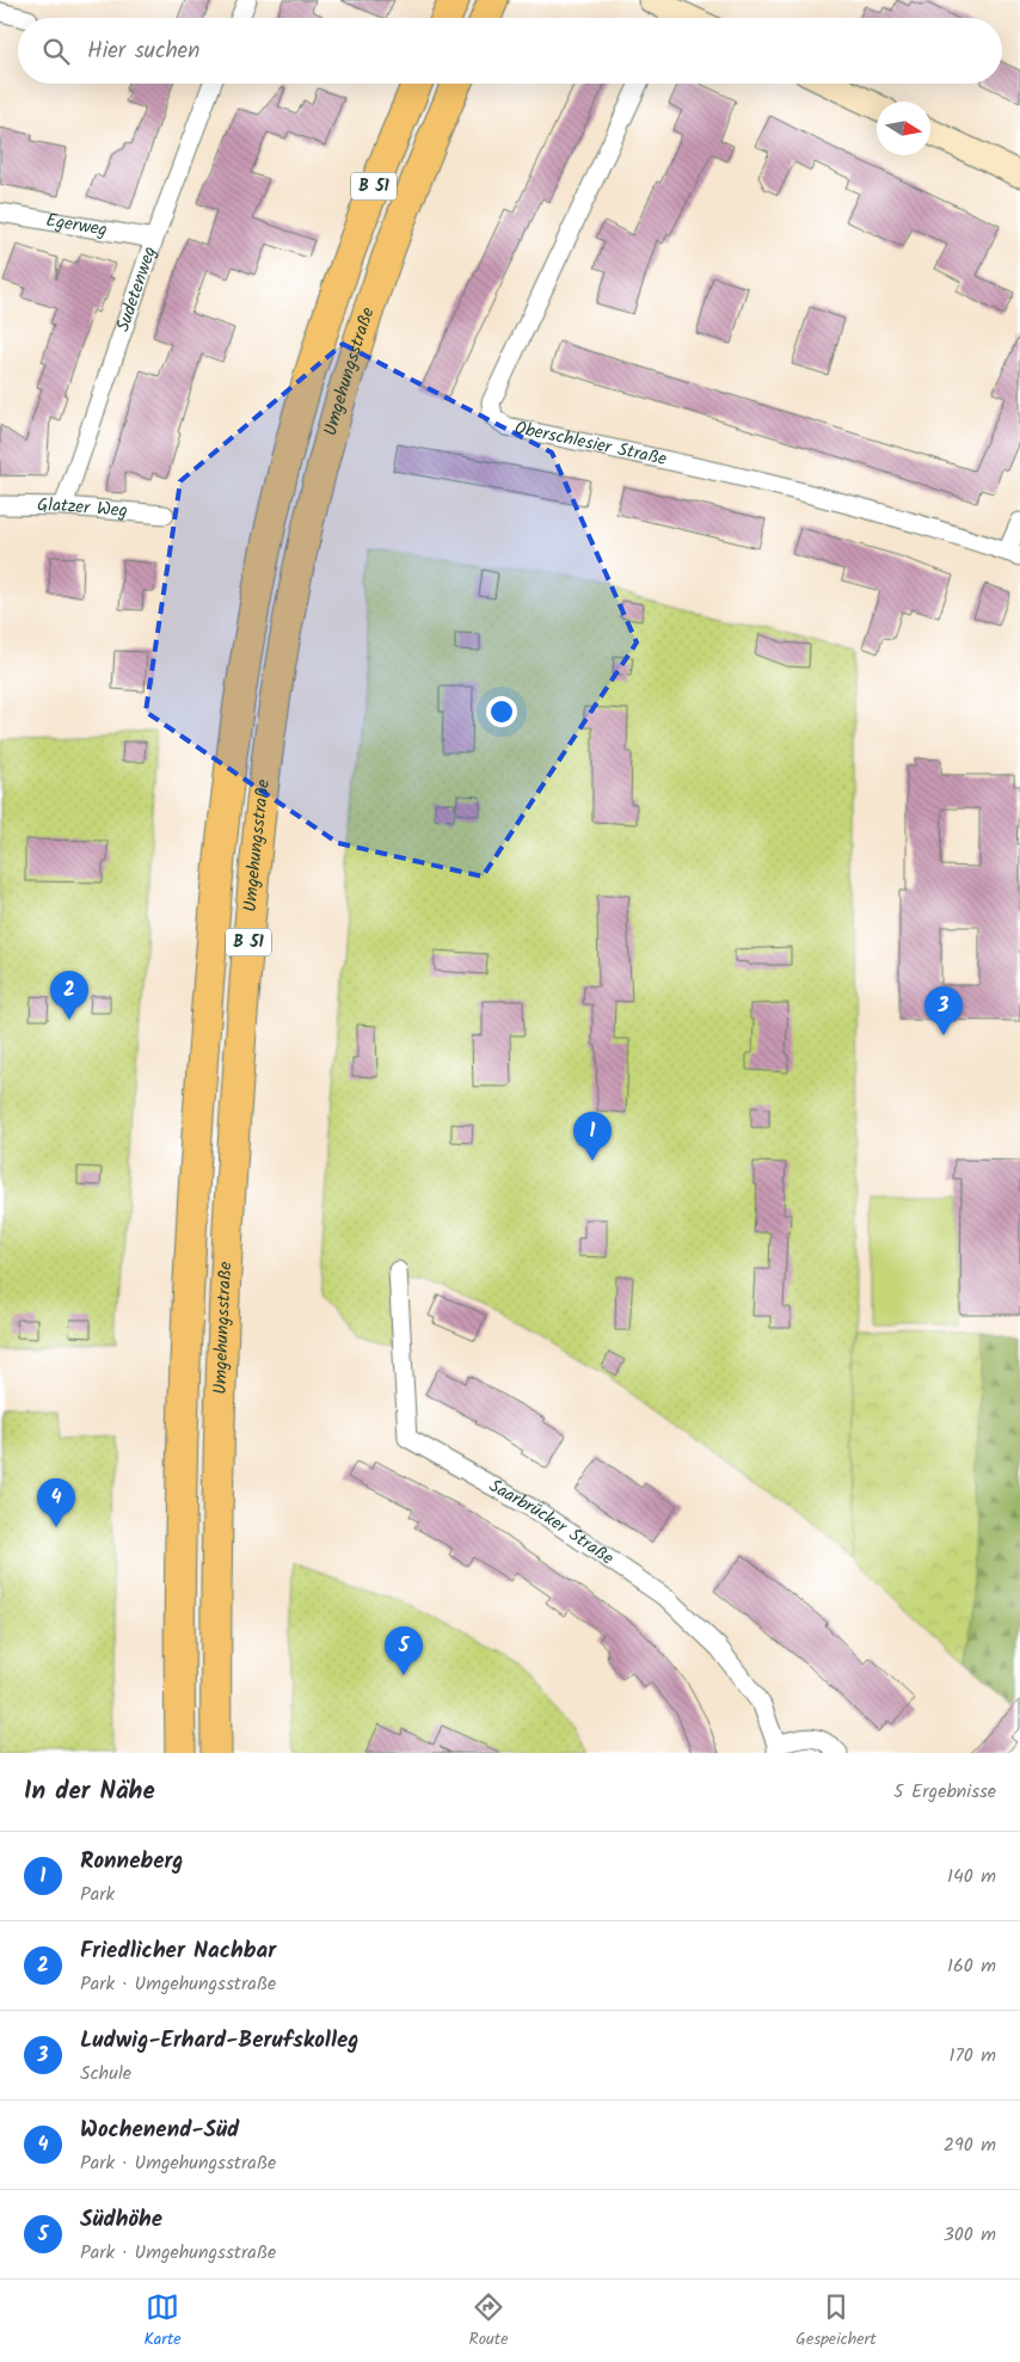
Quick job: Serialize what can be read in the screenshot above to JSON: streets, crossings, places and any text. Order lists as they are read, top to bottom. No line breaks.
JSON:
{"streets":{"highway":["B 51","Umgehungsstraße"],"street":["Egerweg","Sudetenweg","Oberschlesier Straße","Glatzer Weg","Saarbrücker Straße"]},"crossings":[["Egerweg","Sudetenweg"],["Sudetenweg","Glatzer Weg"]],"north":"right","page":{"search":"Hier suchen","pins":["2","3","1","4","5"],"heading":["In der Nähe","5 Ergebnisse"],"list":[{"mark":"1","name":"Ronneberg","note":"Park","value":"140 m"},{"mark":"2","name":"Friedlicher Nachbar","note":"Park · Umgehungsstraße","value":"160 m"},{"mark":"3","name":"Ludwig-Erhard-Berufskolleg","note":"Schule","value":"170 m"},{"mark":"4","name":"Wochenend-Süd","note":"Park · Umgehungsstraße","value":"290 m"},{"mark":"5","name":"Südhöhe","note":"Park · Umgehungsstraße","value":"300 m"}],"nav":["Karte","Route","Gespeichert"]}}
